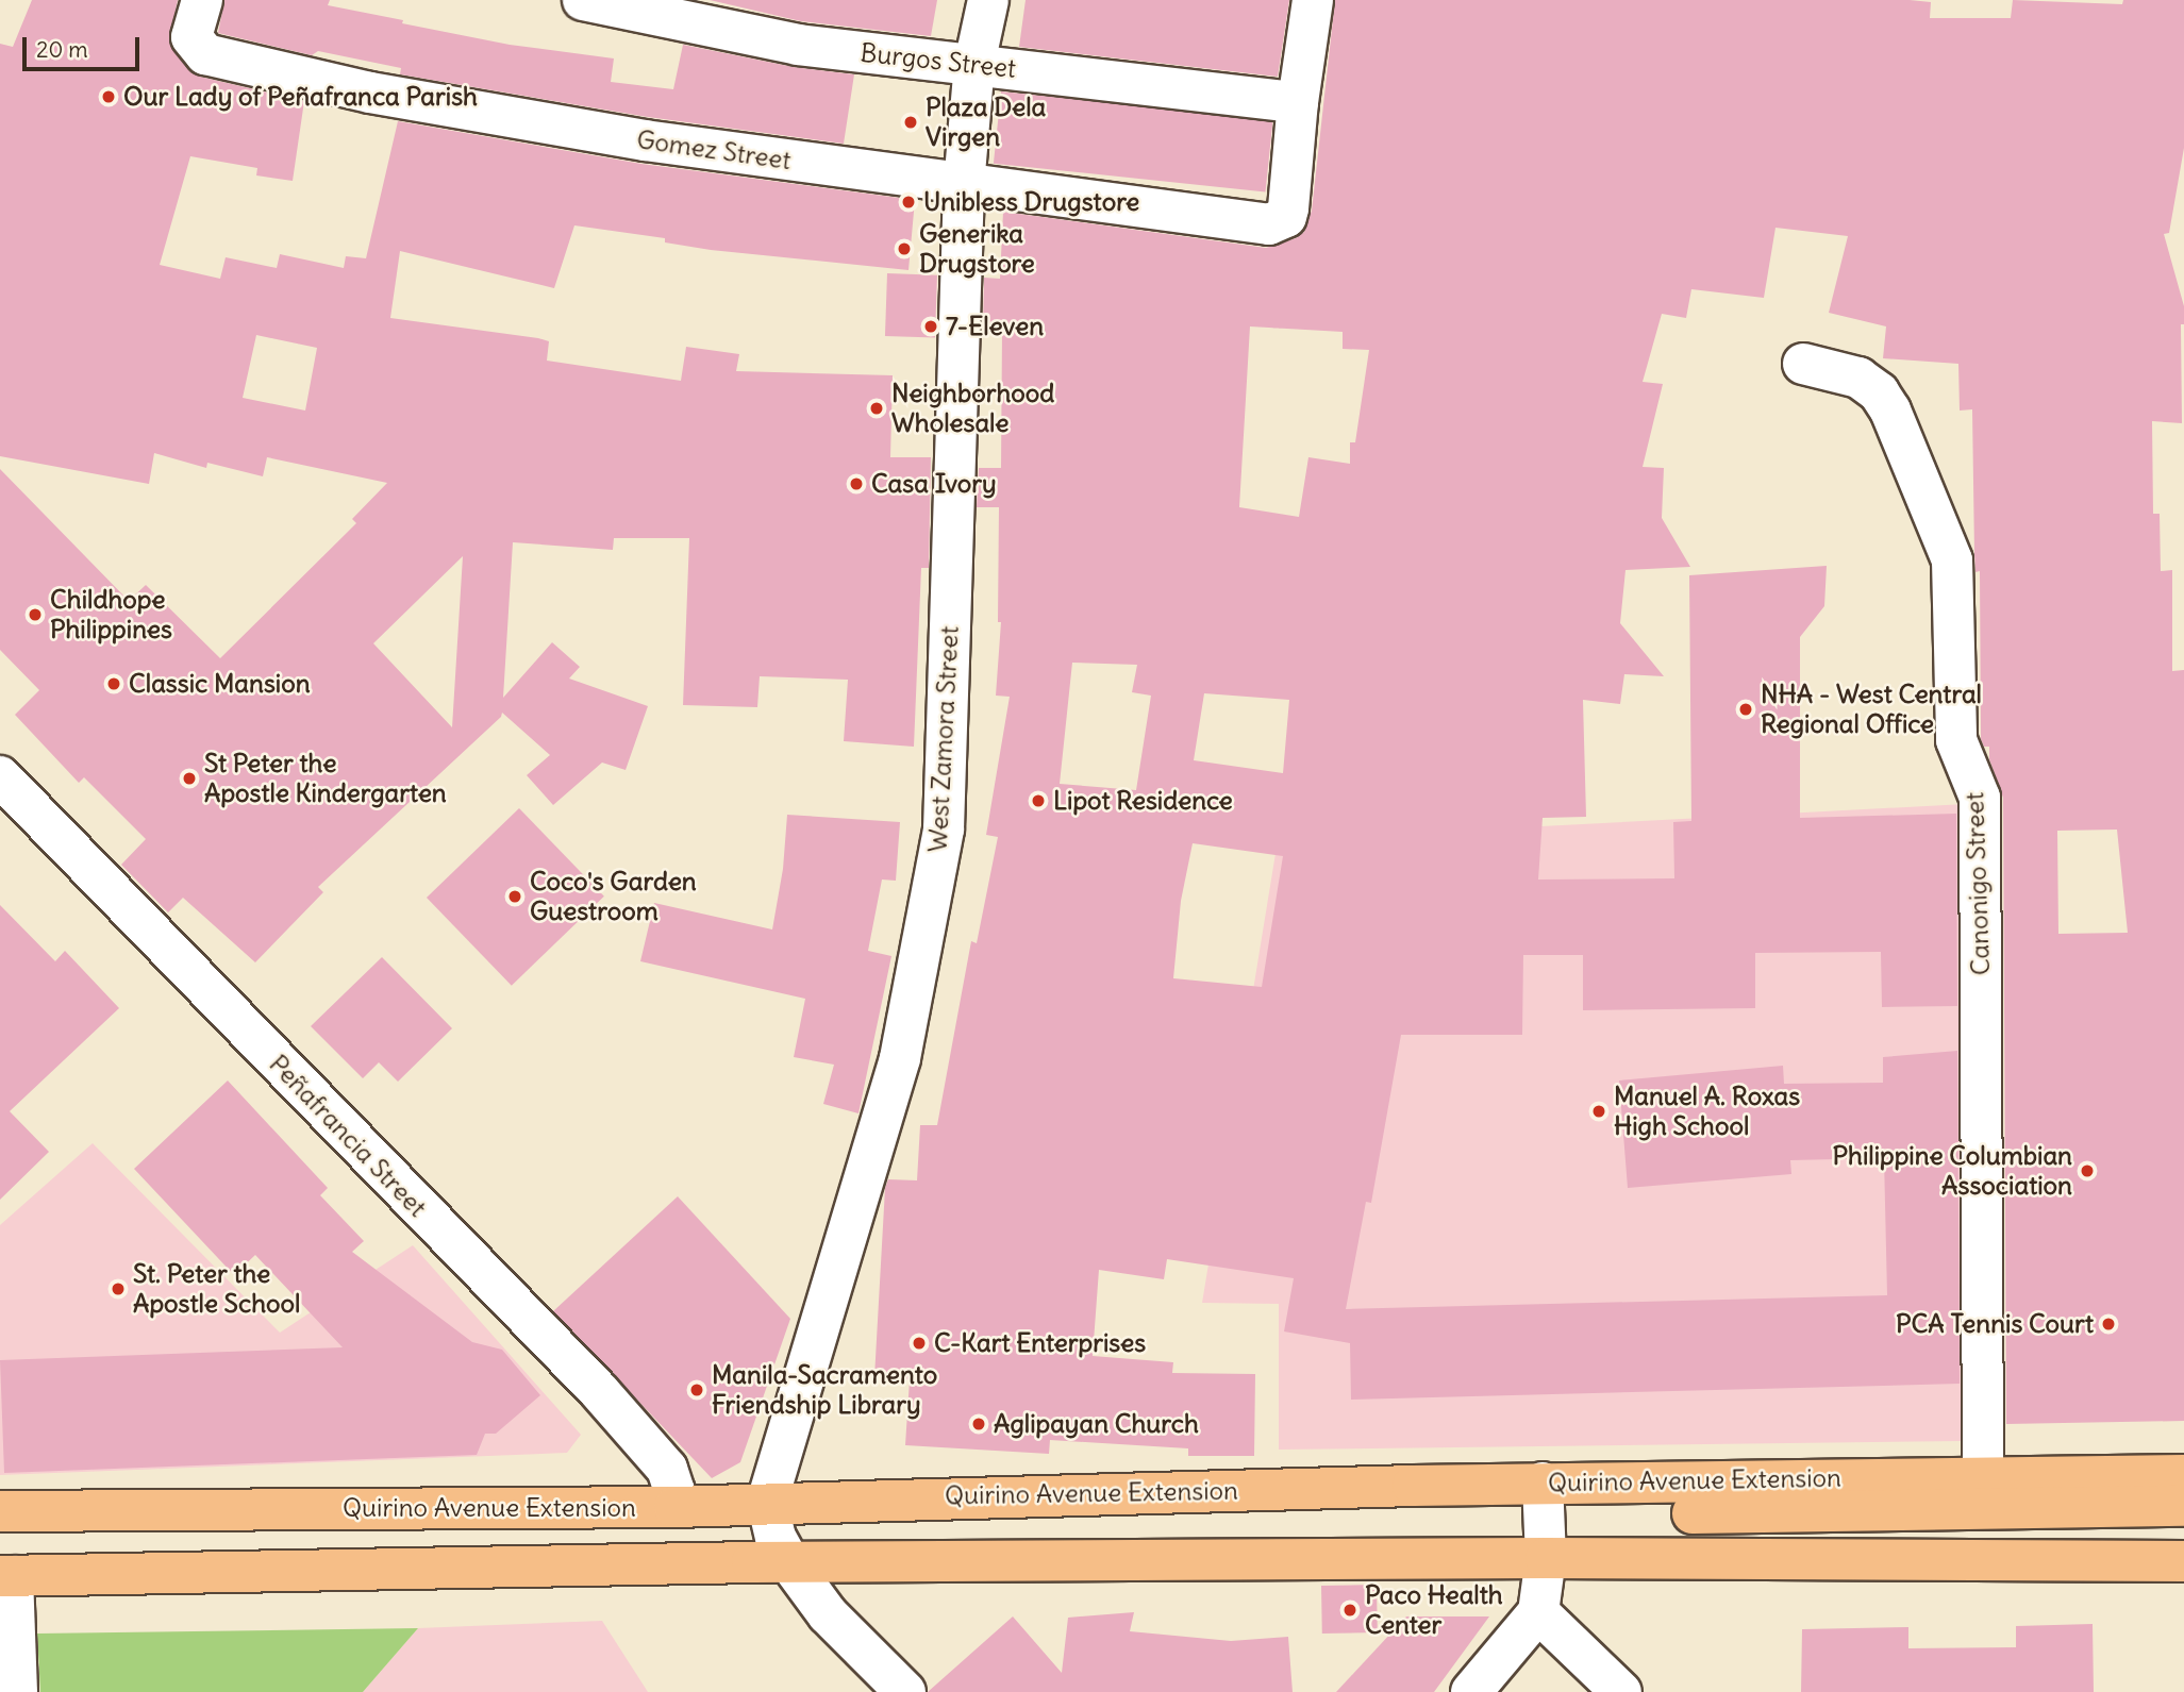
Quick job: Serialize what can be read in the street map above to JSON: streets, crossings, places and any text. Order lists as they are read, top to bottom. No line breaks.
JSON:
{"streets":{"main road":["Quirino Avenue Extension"],"street":["Burgos Street","Gomez Street","West Zamora Street","Canonigo Street","Peñafrancia Street"]},"crossings":[["Burgos Street","Gomez Street"],["Burgos Street","West Zamora Street"],["Gomez Street","West Zamora Street"],["West Zamora Street","Quirino Avenue Extension"],["Canonigo Street","Quirino Avenue Extension"],["Peñafrancia Street","Quirino Avenue Extension"]],"places":["Our Lady of Peñafranca Parish","Plaza Dela Virgen","Unibless Drugstore","Generika Drugstore","7-Eleven","Neighborhood Wholesale","Casa Ivory","Childhope Philippines","Classic Mansion","NHA - West Central Regional Office","St Peter the Apostle Kindergarten","Lipot Residence","Coco's Garden Guestroom","Manuel A. Roxas High School","Philippine Columbian Association","St. Peter the Apostle School","PCA Tennis Court","C-Kart Enterprises","Manila-Sacramento Friendship Library","Aglipayan Church","Paco Health Center"],"scale_bar":"20 m"}
